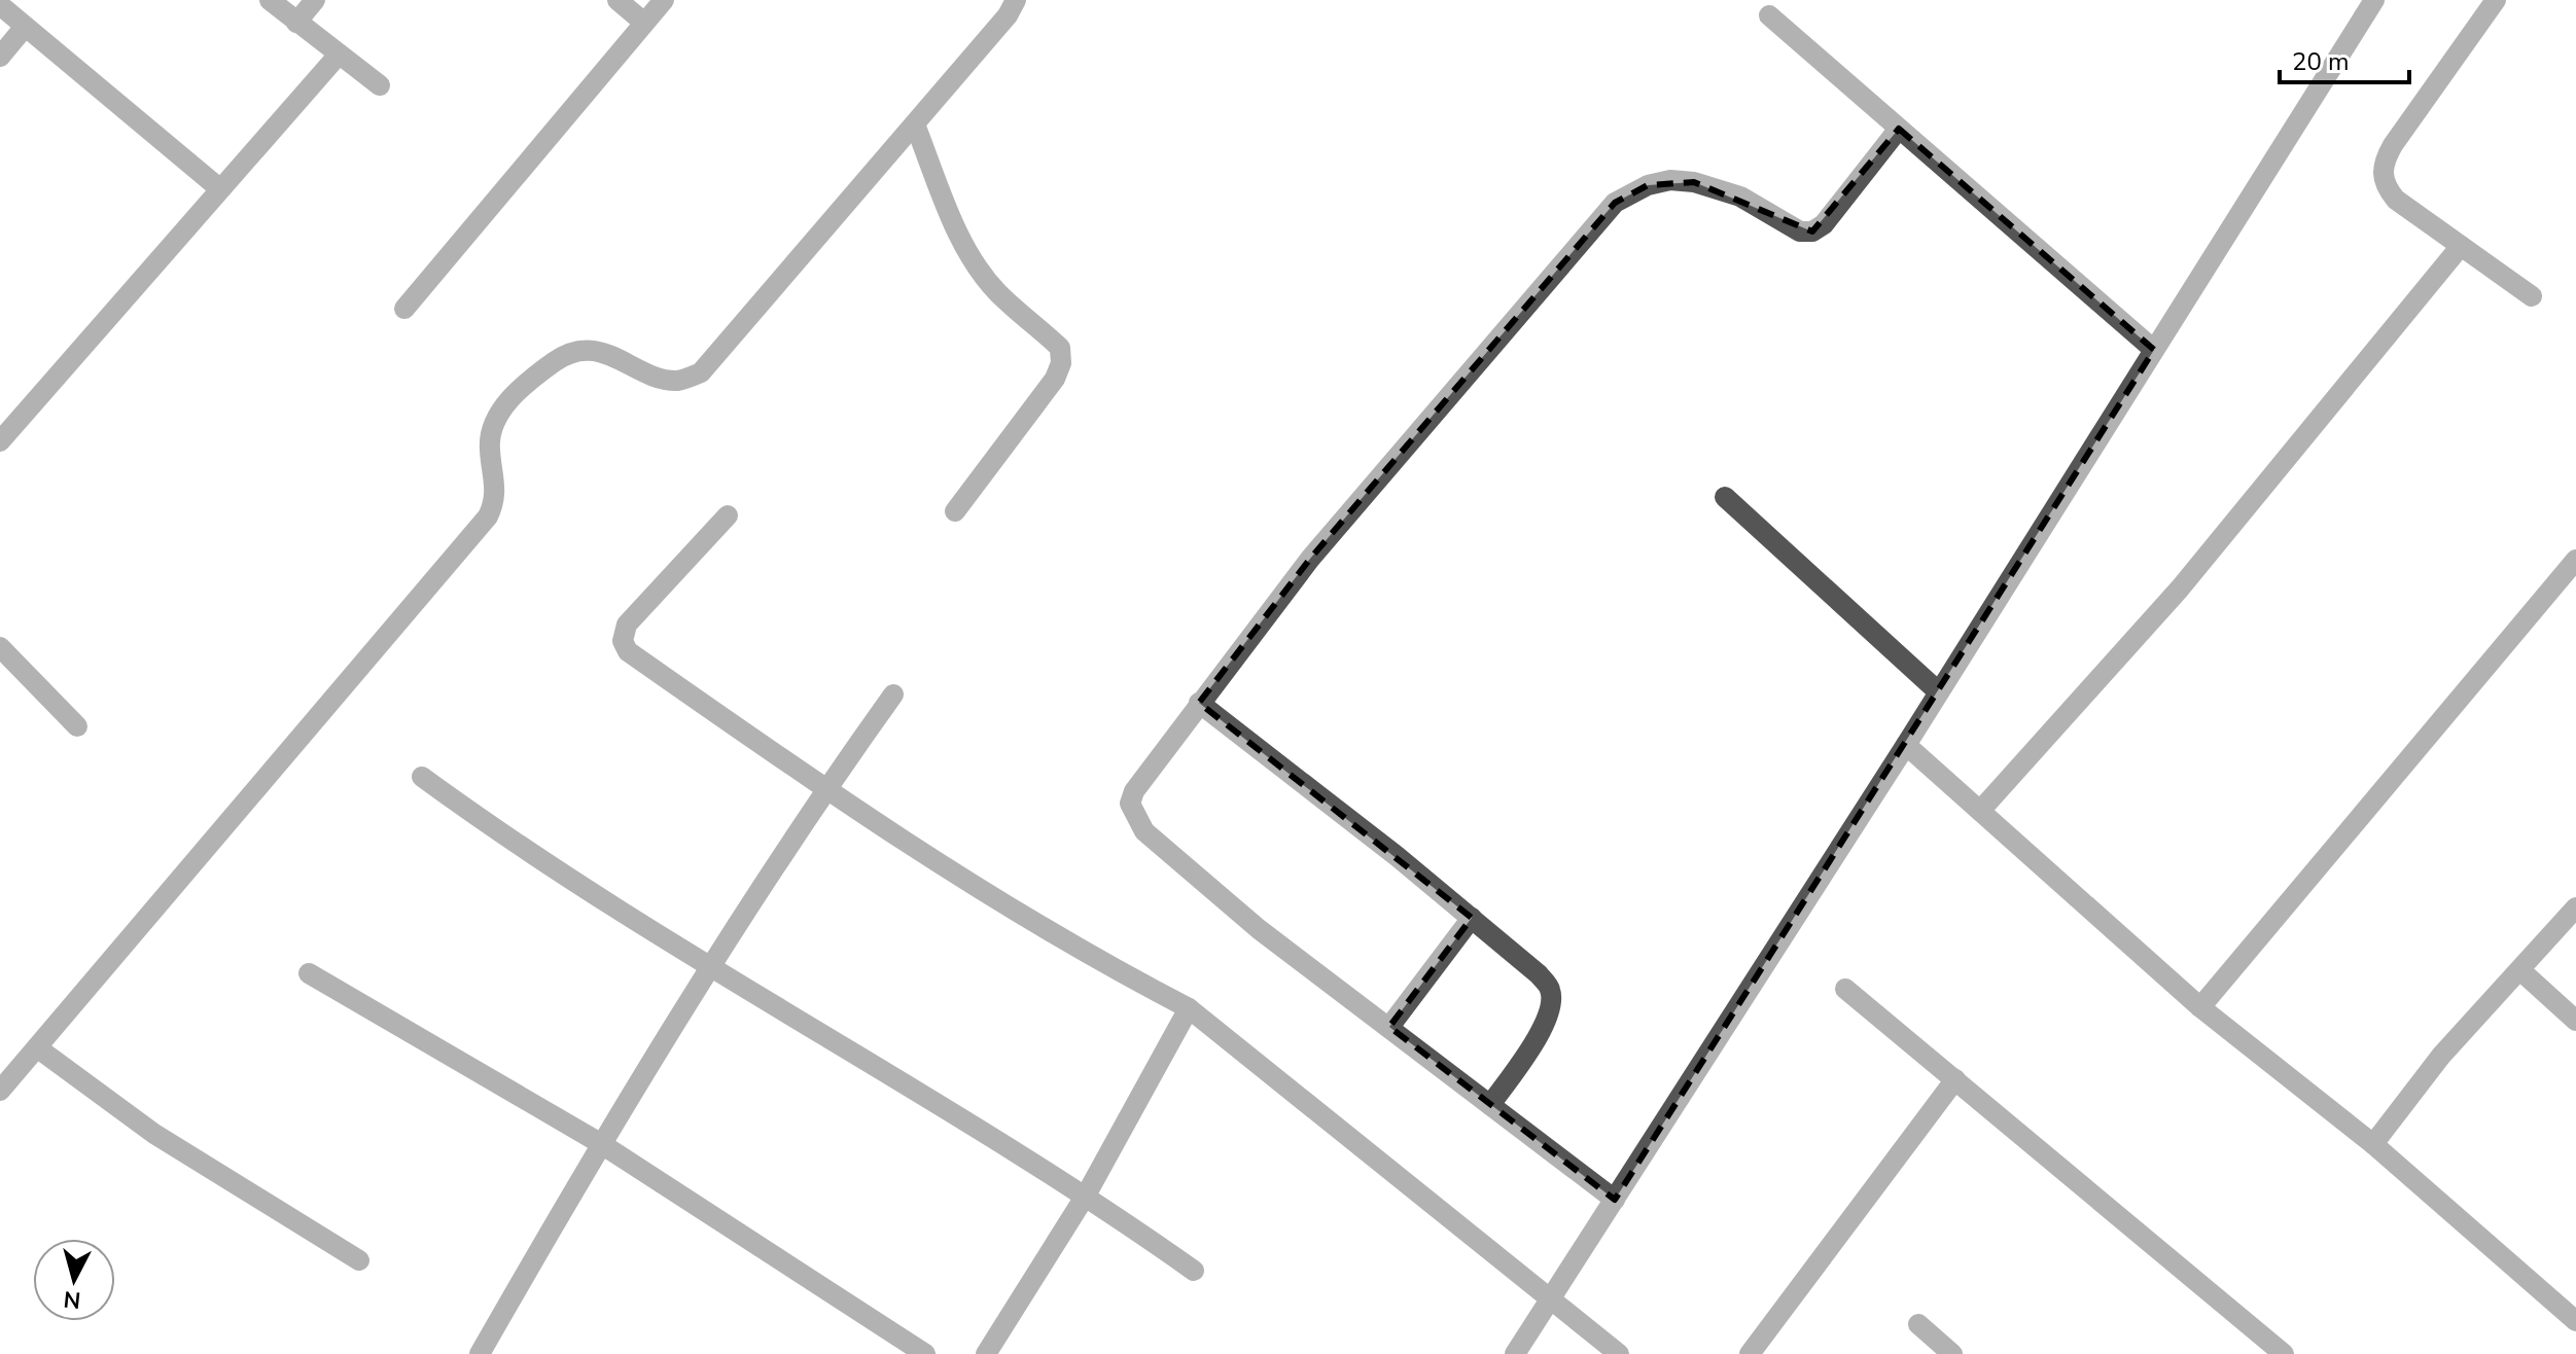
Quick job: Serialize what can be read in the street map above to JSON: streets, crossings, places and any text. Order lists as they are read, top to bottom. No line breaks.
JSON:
{"scale_bar":"20 m","north":"bottom"}
